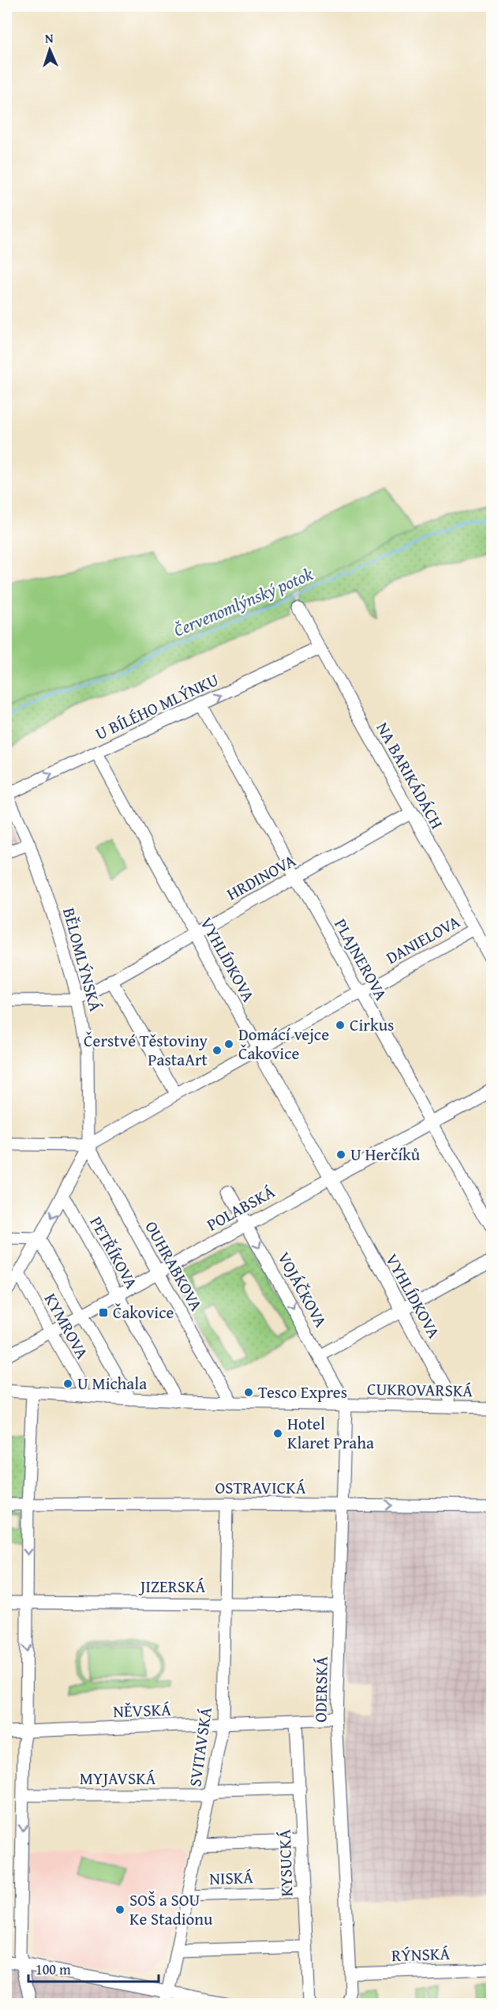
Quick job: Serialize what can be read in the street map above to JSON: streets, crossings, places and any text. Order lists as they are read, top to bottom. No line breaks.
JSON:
{"streets":{"street":["U BÍLÉHO MLÝNKU","NA BARIKÁDÁCH","HRDINOVA","DANIELOVA","BĚLOMLÝNSKÁ","VYHLÍDKOVA","PLAJNEROVA","POLABSKÁ","PETŘÍKOVA","OUHRABKOVA","VOJÁČKOVA","KYMROVA","CUKROVARSKÁ","OSTRAVICKÁ","JIZERSKÁ","ODERSKÁ","NĚVSKÁ","SVITAVSKÁ","MYJAVSKÁ","KYSUCKÁ","NISKÁ","RÝNSKÁ"]},"crossings":[["U BÍLÉHO MLÝNKU","NA BARIKÁDÁCH"],["U BÍLÉHO MLÝNKU","BĚLOMLÝNSKÁ"],["U BÍLÉHO MLÝNKU","VYHLÍDKOVA"],["U BÍLÉHO MLÝNKU","PLAJNEROVA"],["NA BARIKÁDÁCH","HRDINOVA"],["NA BARIKÁDÁCH","DANIELOVA"],["HRDINOVA","BĚLOMLÝNSKÁ"],["HRDINOVA","VYHLÍDKOVA"],["HRDINOVA","PLAJNEROVA"],["DANIELOVA","BĚLOMLÝNSKÁ"],["DANIELOVA","VYHLÍDKOVA"],["DANIELOVA","PLAJNEROVA"],["DANIELOVA","OUHRABKOVA"],["BĚLOMLÝNSKÁ","PETŘÍKOVA"],["BĚLOMLÝNSKÁ","OUHRABKOVA"],["BĚLOMLÝNSKÁ","KYMROVA"],["VYHLÍDKOVA","POLABSKÁ"],["VYHLÍDKOVA","CUKROVARSKÁ"],["PLAJNEROVA","POLABSKÁ"],["POLABSKÁ","PETŘÍKOVA"],["POLABSKÁ","OUHRABKOVA"],["POLABSKÁ","VOJÁČKOVA"],["POLABSKÁ","KYMROVA"],["PETŘÍKOVA","CUKROVARSKÁ"],["OUHRABKOVA","CUKROVARSKÁ"],["VOJÁČKOVA","CUKROVARSKÁ"],["VOJÁČKOVA","ODERSKÁ"],["KYMROVA","CUKROVARSKÁ"],["CUKROVARSKÁ","ODERSKÁ"],["OSTRAVICKÁ","ODERSKÁ"],["OSTRAVICKÁ","SVITAVSKÁ"],["JIZERSKÁ","ODERSKÁ"],["JIZERSKÁ","SVITAVSKÁ"],["ODERSKÁ","NĚVSKÁ"],["ODERSKÁ","RÝNSKÁ"],["NĚVSKÁ","SVITAVSKÁ"],["NĚVSKÁ","KYSUCKÁ"],["SVITAVSKÁ","MYJAVSKÁ"],["SVITAVSKÁ","NISKÁ"],["MYJAVSKÁ","KYSUCKÁ"],["KYSUCKÁ","NISKÁ"]],"one_way":["U BÍLÉHO MLÝNKU","VOJÁČKOVA"],"water":["Červenomlýnský potok"],"places":{"other":["Cirkus","Domácí vejce Čakovice","Čerstvé Těstoviny PastaArt","U Herčíků","U Michala","Tesco Expres","Hotel Klaret Praha","SOŠ a SOU Ke Stadionu"],"transit":["Čakovice"]},"scale_bar":"100 m","north":"top"}
